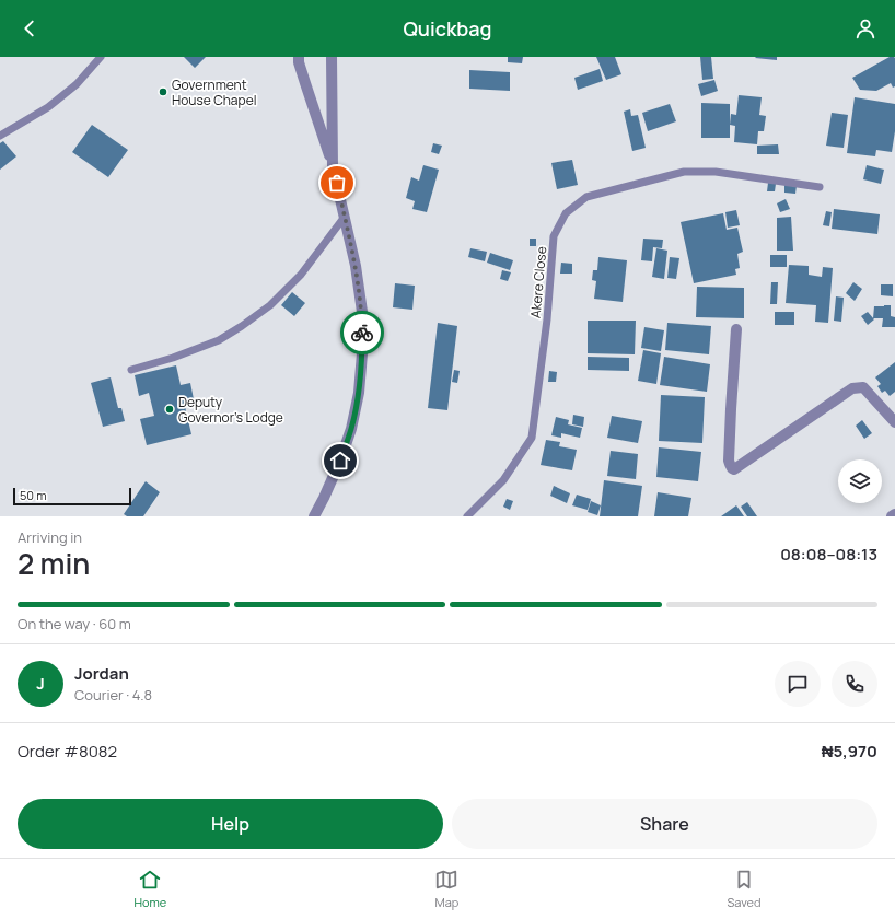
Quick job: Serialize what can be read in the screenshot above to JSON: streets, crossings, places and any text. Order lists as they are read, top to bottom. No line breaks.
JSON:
{"streets":{"lane":["Akere Close"]},"places":["Government House Chapel","Deputy Governor's Lodge"],"scale_bar":"50 m","page":{"header":"Quickbag","scale":"50 m","heading":["2 min","Arriving in","08:08–08:13"],"panel":["Jordan","Courier · 4.8","Order #8082","₦5,970"],"bar":"On the way · 60 m","round":"J","buttons":["Help","Share"],"tabs":["Home","Map","Saved"]}}
